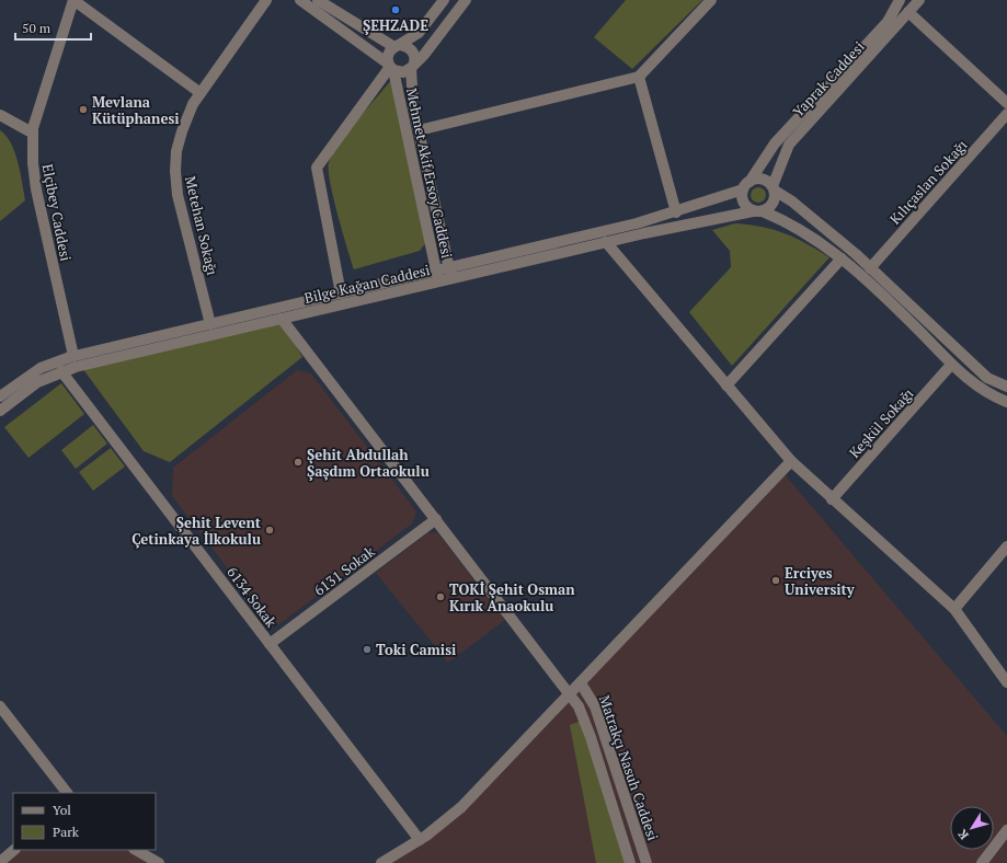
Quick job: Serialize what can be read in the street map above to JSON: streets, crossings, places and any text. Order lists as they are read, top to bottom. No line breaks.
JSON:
{"streets":{"street":["Yaprak Caddesi","Mehmet Akif Ersoy Caddesi","Kılıçaslan Sokağı","Elçibey Caddesi","Metehan Sokağı","Bilge Kağan Caddesi","Keşkül Sokağı","6131 Sokak","6134 Sokak","Matrakçı Nasuh Caddesi"]},"crossings":[["Yaprak Caddesi","Bilge Kağan Caddesi"],["Mehmet Akif Ersoy Caddesi","Bilge Kağan Caddesi"],["Elçibey Caddesi","Bilge Kağan Caddesi"],["Metehan Sokağı","Bilge Kağan Caddesi"],["Bilge Kağan Caddesi","6134 Sokak"],["Bilge Kağan Caddesi","Matrakçı Nasuh Caddesi"],["6131 Sokak","6134 Sokak"],["6131 Sokak","Matrakçı Nasuh Caddesi"]],"places":["ŞEHZADE","Mevlana Kütüphanesi","Şehit Abdullah Şaşdım Ortaokulu","Şehit Levent Çetinkaya İlkokulu","Erciyes University","TOKİ Şehit Osman Kırık Anaokulu","Toki Camisi"],"legend":["Yol","Park"],"scale_bar":"50 m","north":"bottom left"}
